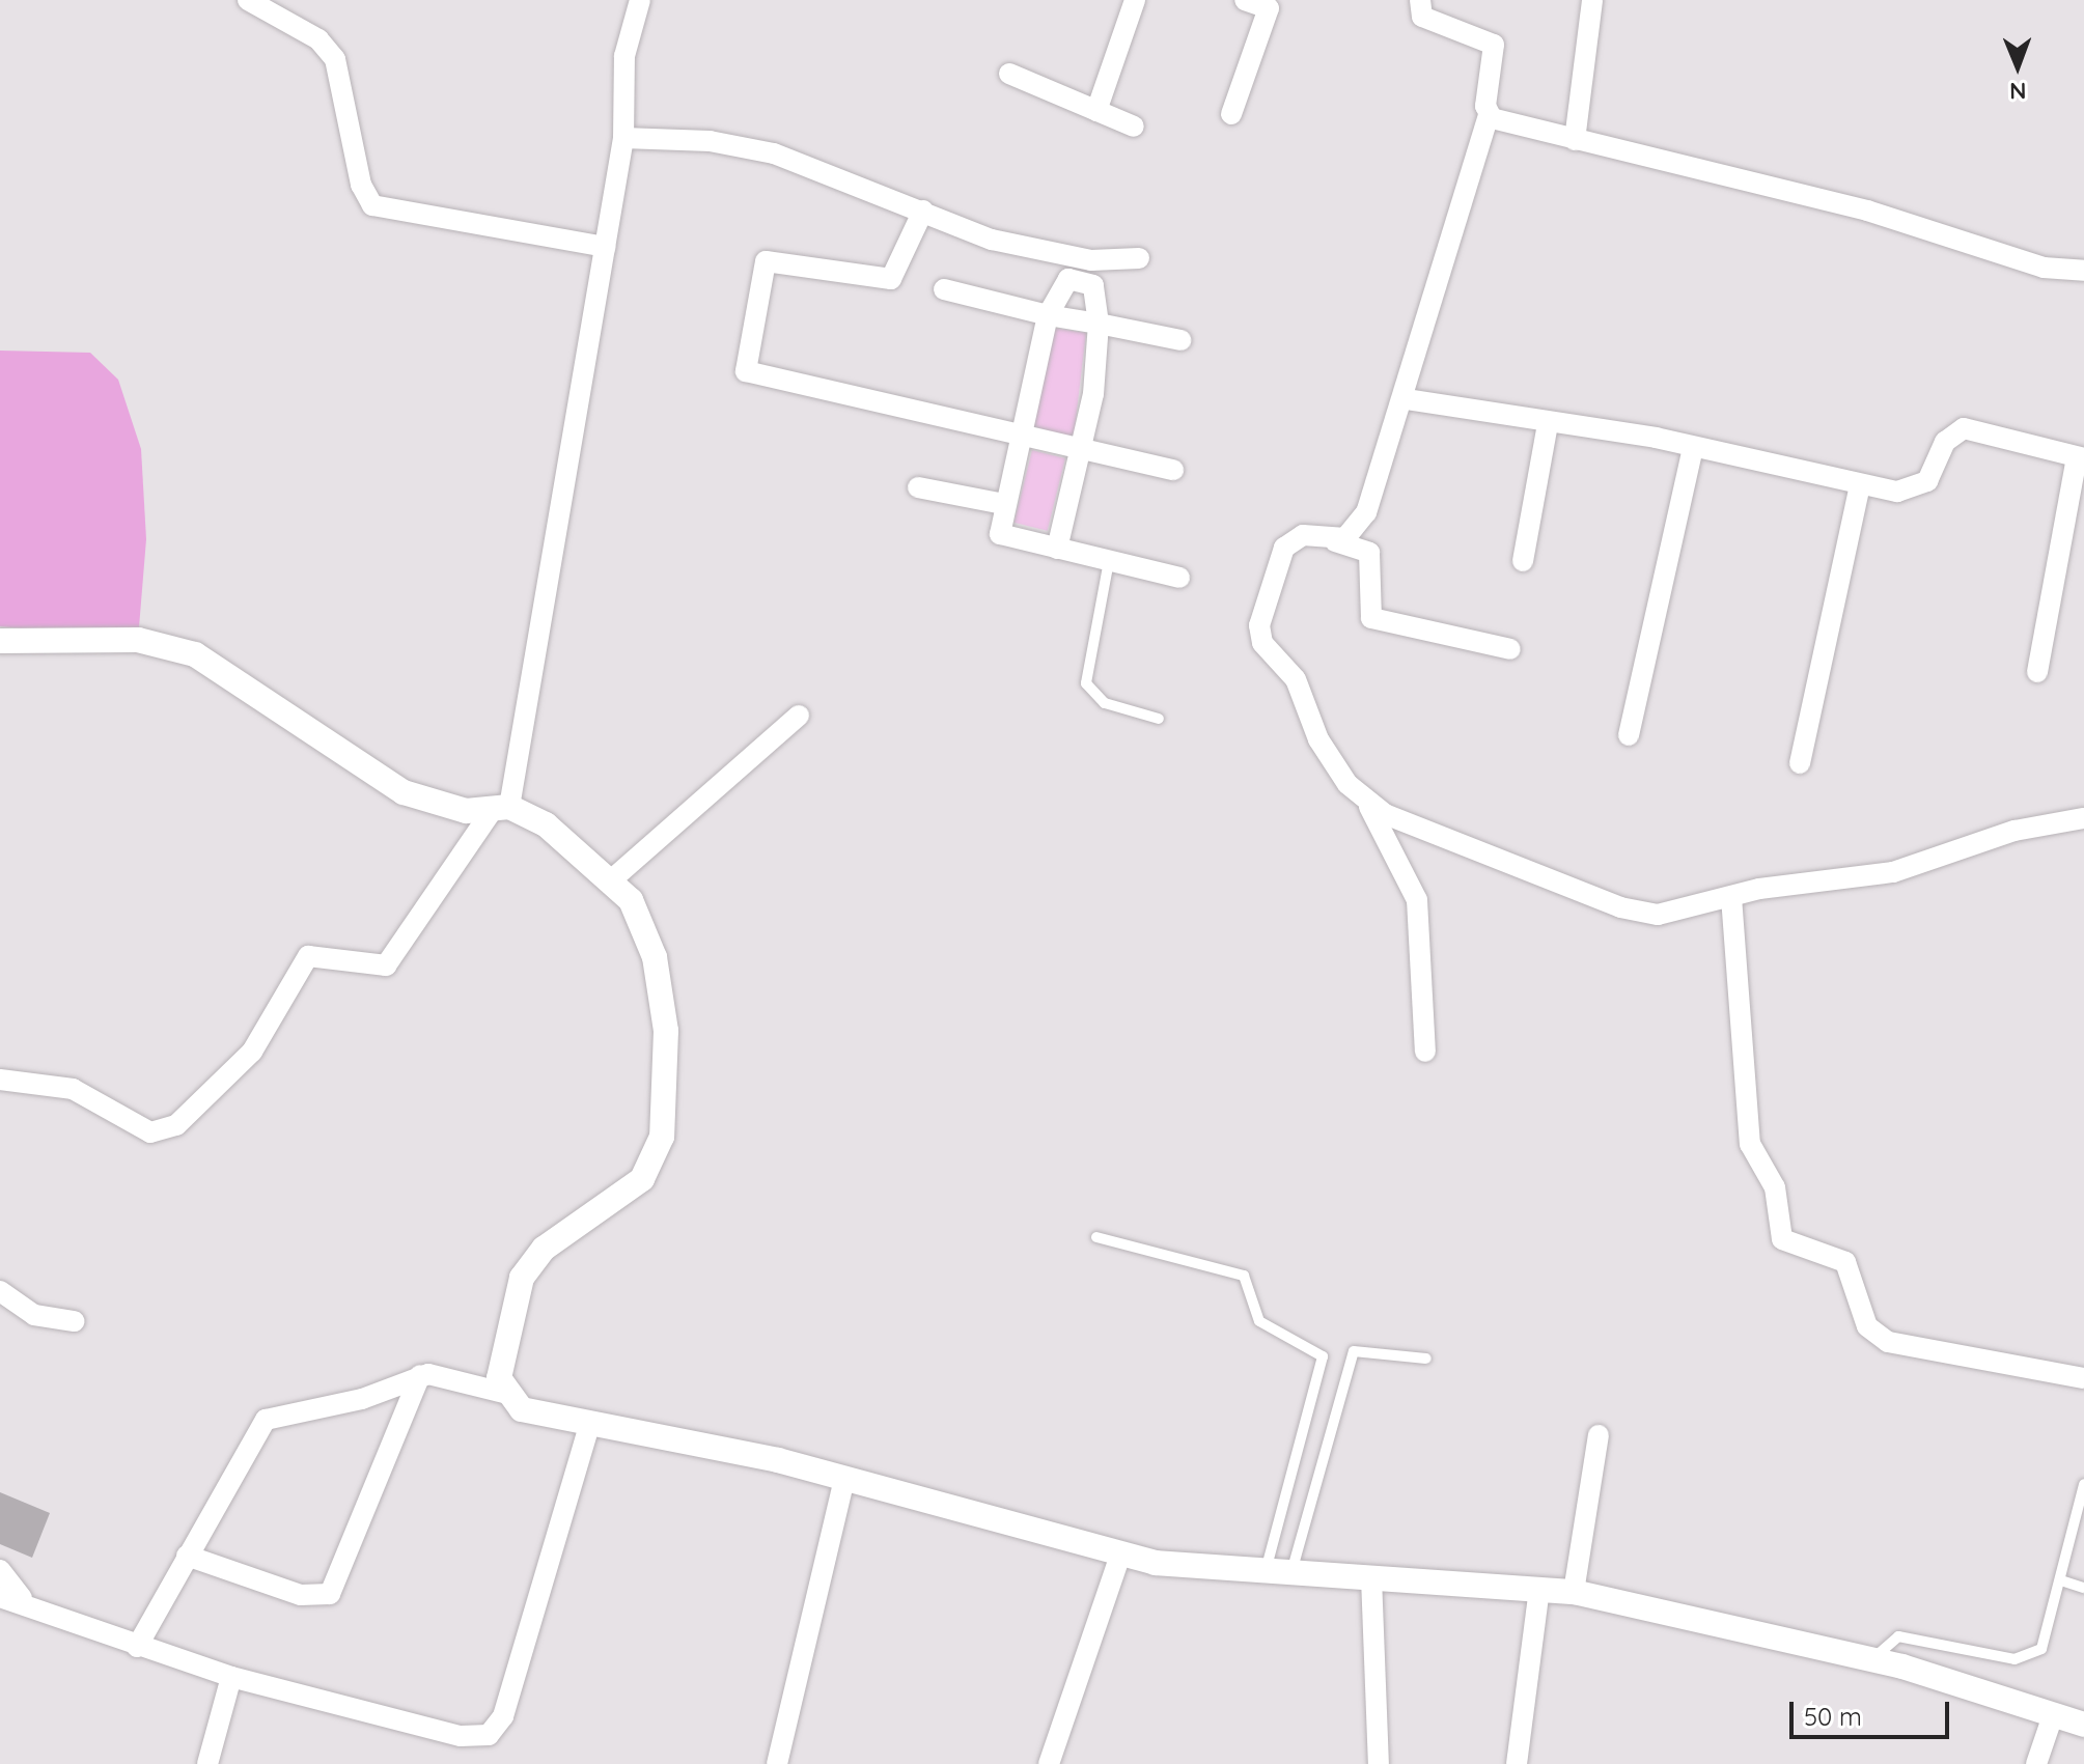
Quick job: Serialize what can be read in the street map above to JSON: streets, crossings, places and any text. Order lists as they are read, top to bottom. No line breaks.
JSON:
{"scale_bar":"50 m","north":"bottom"}
